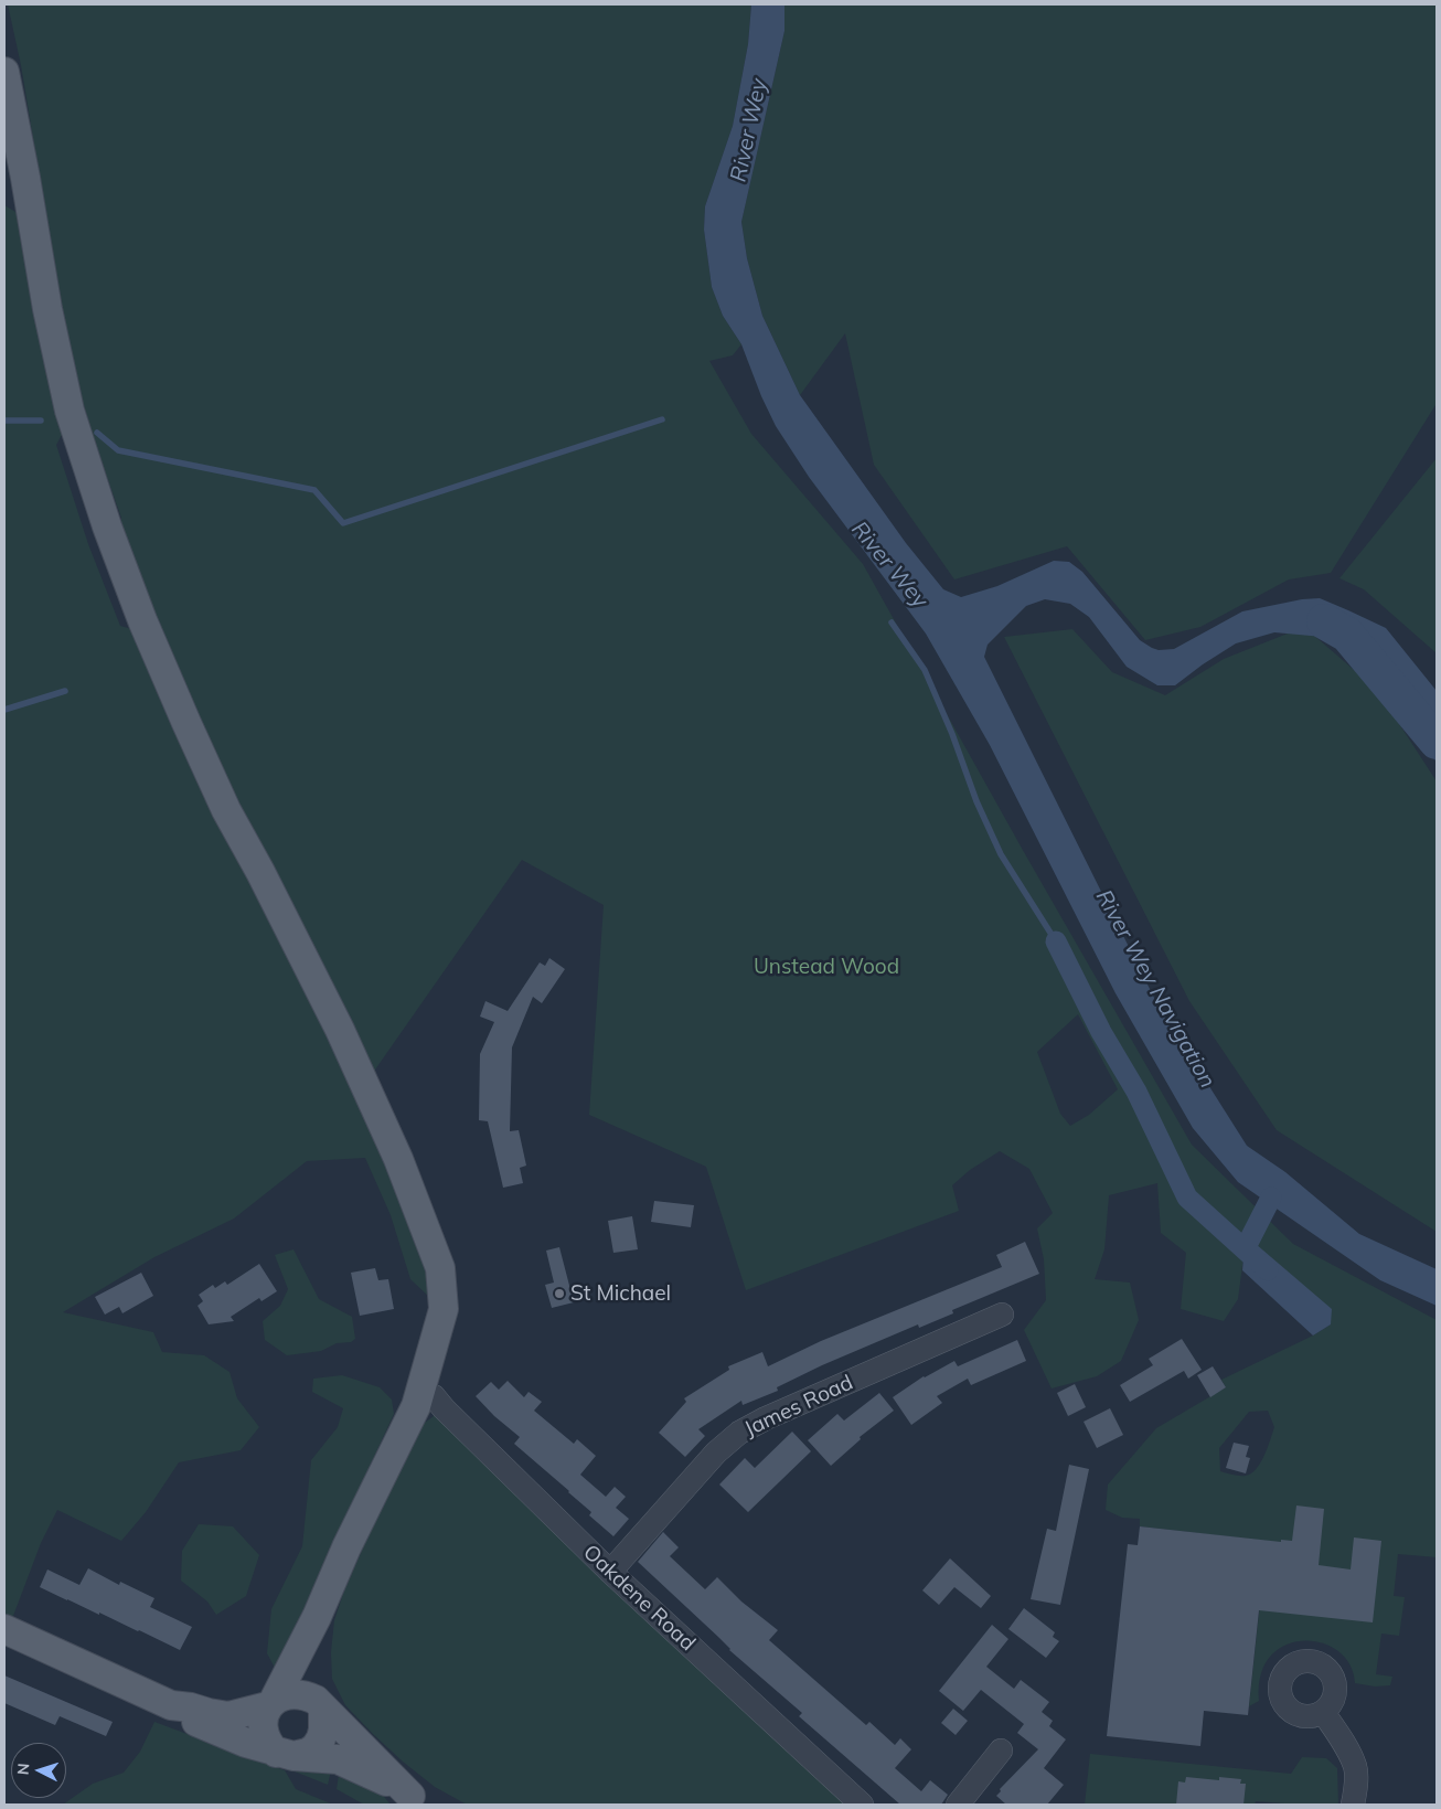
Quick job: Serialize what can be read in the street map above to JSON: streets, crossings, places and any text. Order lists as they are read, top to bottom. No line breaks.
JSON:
{"streets":{"street":["James Road","Oakdene Road"]},"crossings":[["James Road","Oakdene Road"]],"water":["River Wey","River Wey Navigation"],"parks":["Unstead Wood"],"places":["St Michael"],"north":"left"}
